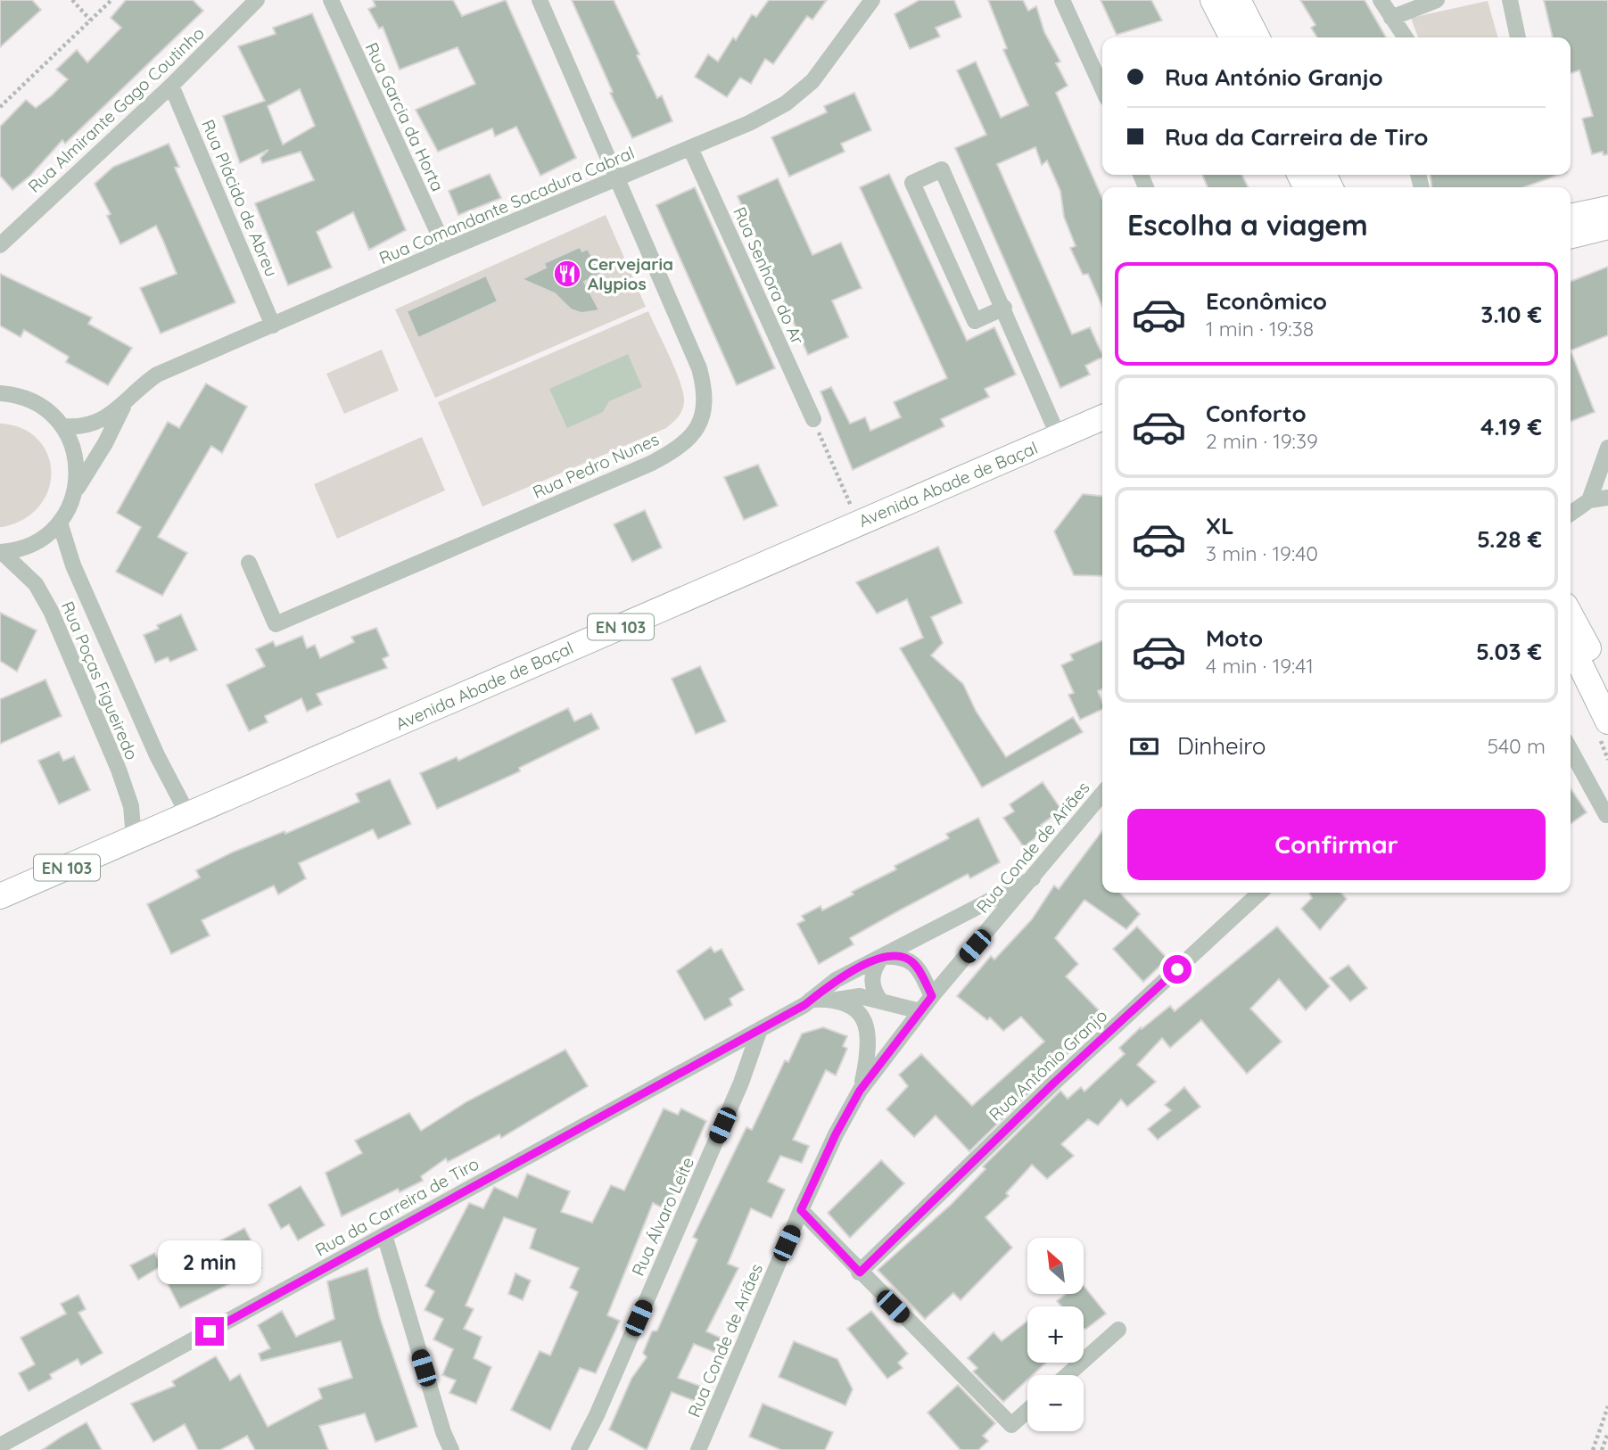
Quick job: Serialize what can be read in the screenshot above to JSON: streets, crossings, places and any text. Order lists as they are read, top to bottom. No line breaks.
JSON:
{"streets":{"main road":["Avenida Abade de Baçal","EN 103"],"street":["Rua Almirante Gago Coutinho","Rua Garcia da Horta","Rua Plácido de Abreu","Rua Comandante Sacadura Cabral","Rua Senhora do Ar","Rua Pedro Nunes","Rua Poças Figueiredo","Rua Conde de Ariães","Rua António Granjo","Rua da Carreira de Tiro","Rua Álvaro Leite"]},"crossings":[["Rua Almirante Gago Coutinho","Rua Plácido de Abreu"],["Rua Garcia da Horta","Rua Comandante Sacadura Cabral"],["Rua Plácido de Abreu","Rua Comandante Sacadura Cabral"],["Rua Comandante Sacadura Cabral","Rua Senhora do Ar"],["Rua Comandante Sacadura Cabral","Rua Pedro Nunes"],["Rua Comandante Sacadura Cabral","Rua Poças Figueiredo"],["Avenida Abade de Baçal","Rua Poças Figueiredo"],["Rua Conde de Ariães","Rua da Carreira de Tiro"],["Rua da Carreira de Tiro","Rua Álvaro Leite"]],"places":{"restaurant":["Cervejaria Alypios"]},"north":"top left","page":{"banner":["Rua António Granjo","Rua da Carreira de Tiro"],"heading":"Escolha a viagem","list":[{"name":"Econômico","note":"1 min · 19:38","value":"3.10 €"},{"name":"Conforto","note":"2 min · 19:39","value":"4.19 €"},{"name":"XL","note":"3 min · 19:40","value":"5.28 €"},{"name":"Moto","note":"4 min · 19:41","value":"5.03 €"}],"pay":["Dinheiro","540 m"],"buttons":"Confirmar","map_buttons":["+","−"],"bubble":"2 min"}}
